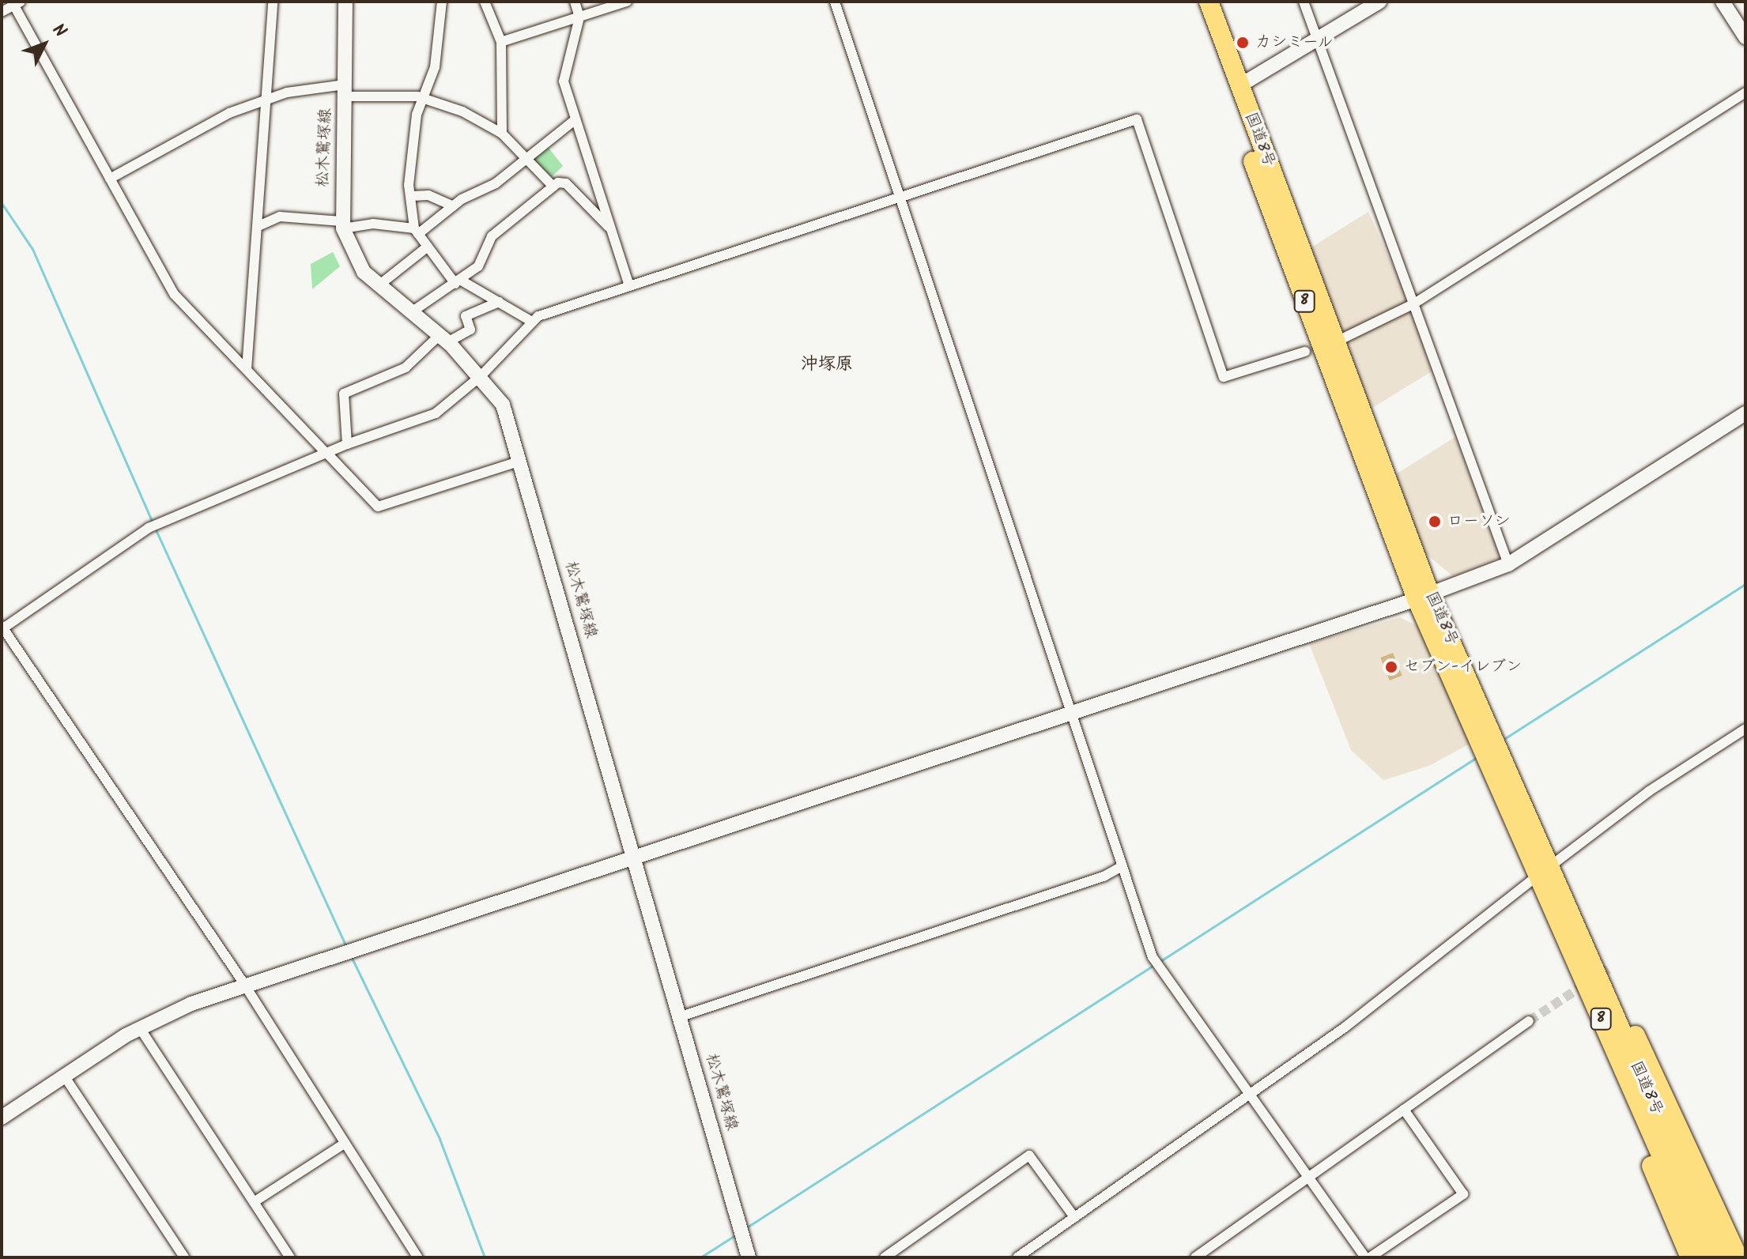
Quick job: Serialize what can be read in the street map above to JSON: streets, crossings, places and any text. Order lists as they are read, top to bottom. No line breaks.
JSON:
{"streets":{"highway":["国道8号","8"],"street":["松木鷲塚線"]},"crossings":[["国道8号","8"]],"districts":["沖塚原"],"places":["カシミール","ローソン","セブン-イレブン"],"north":"top right"}
